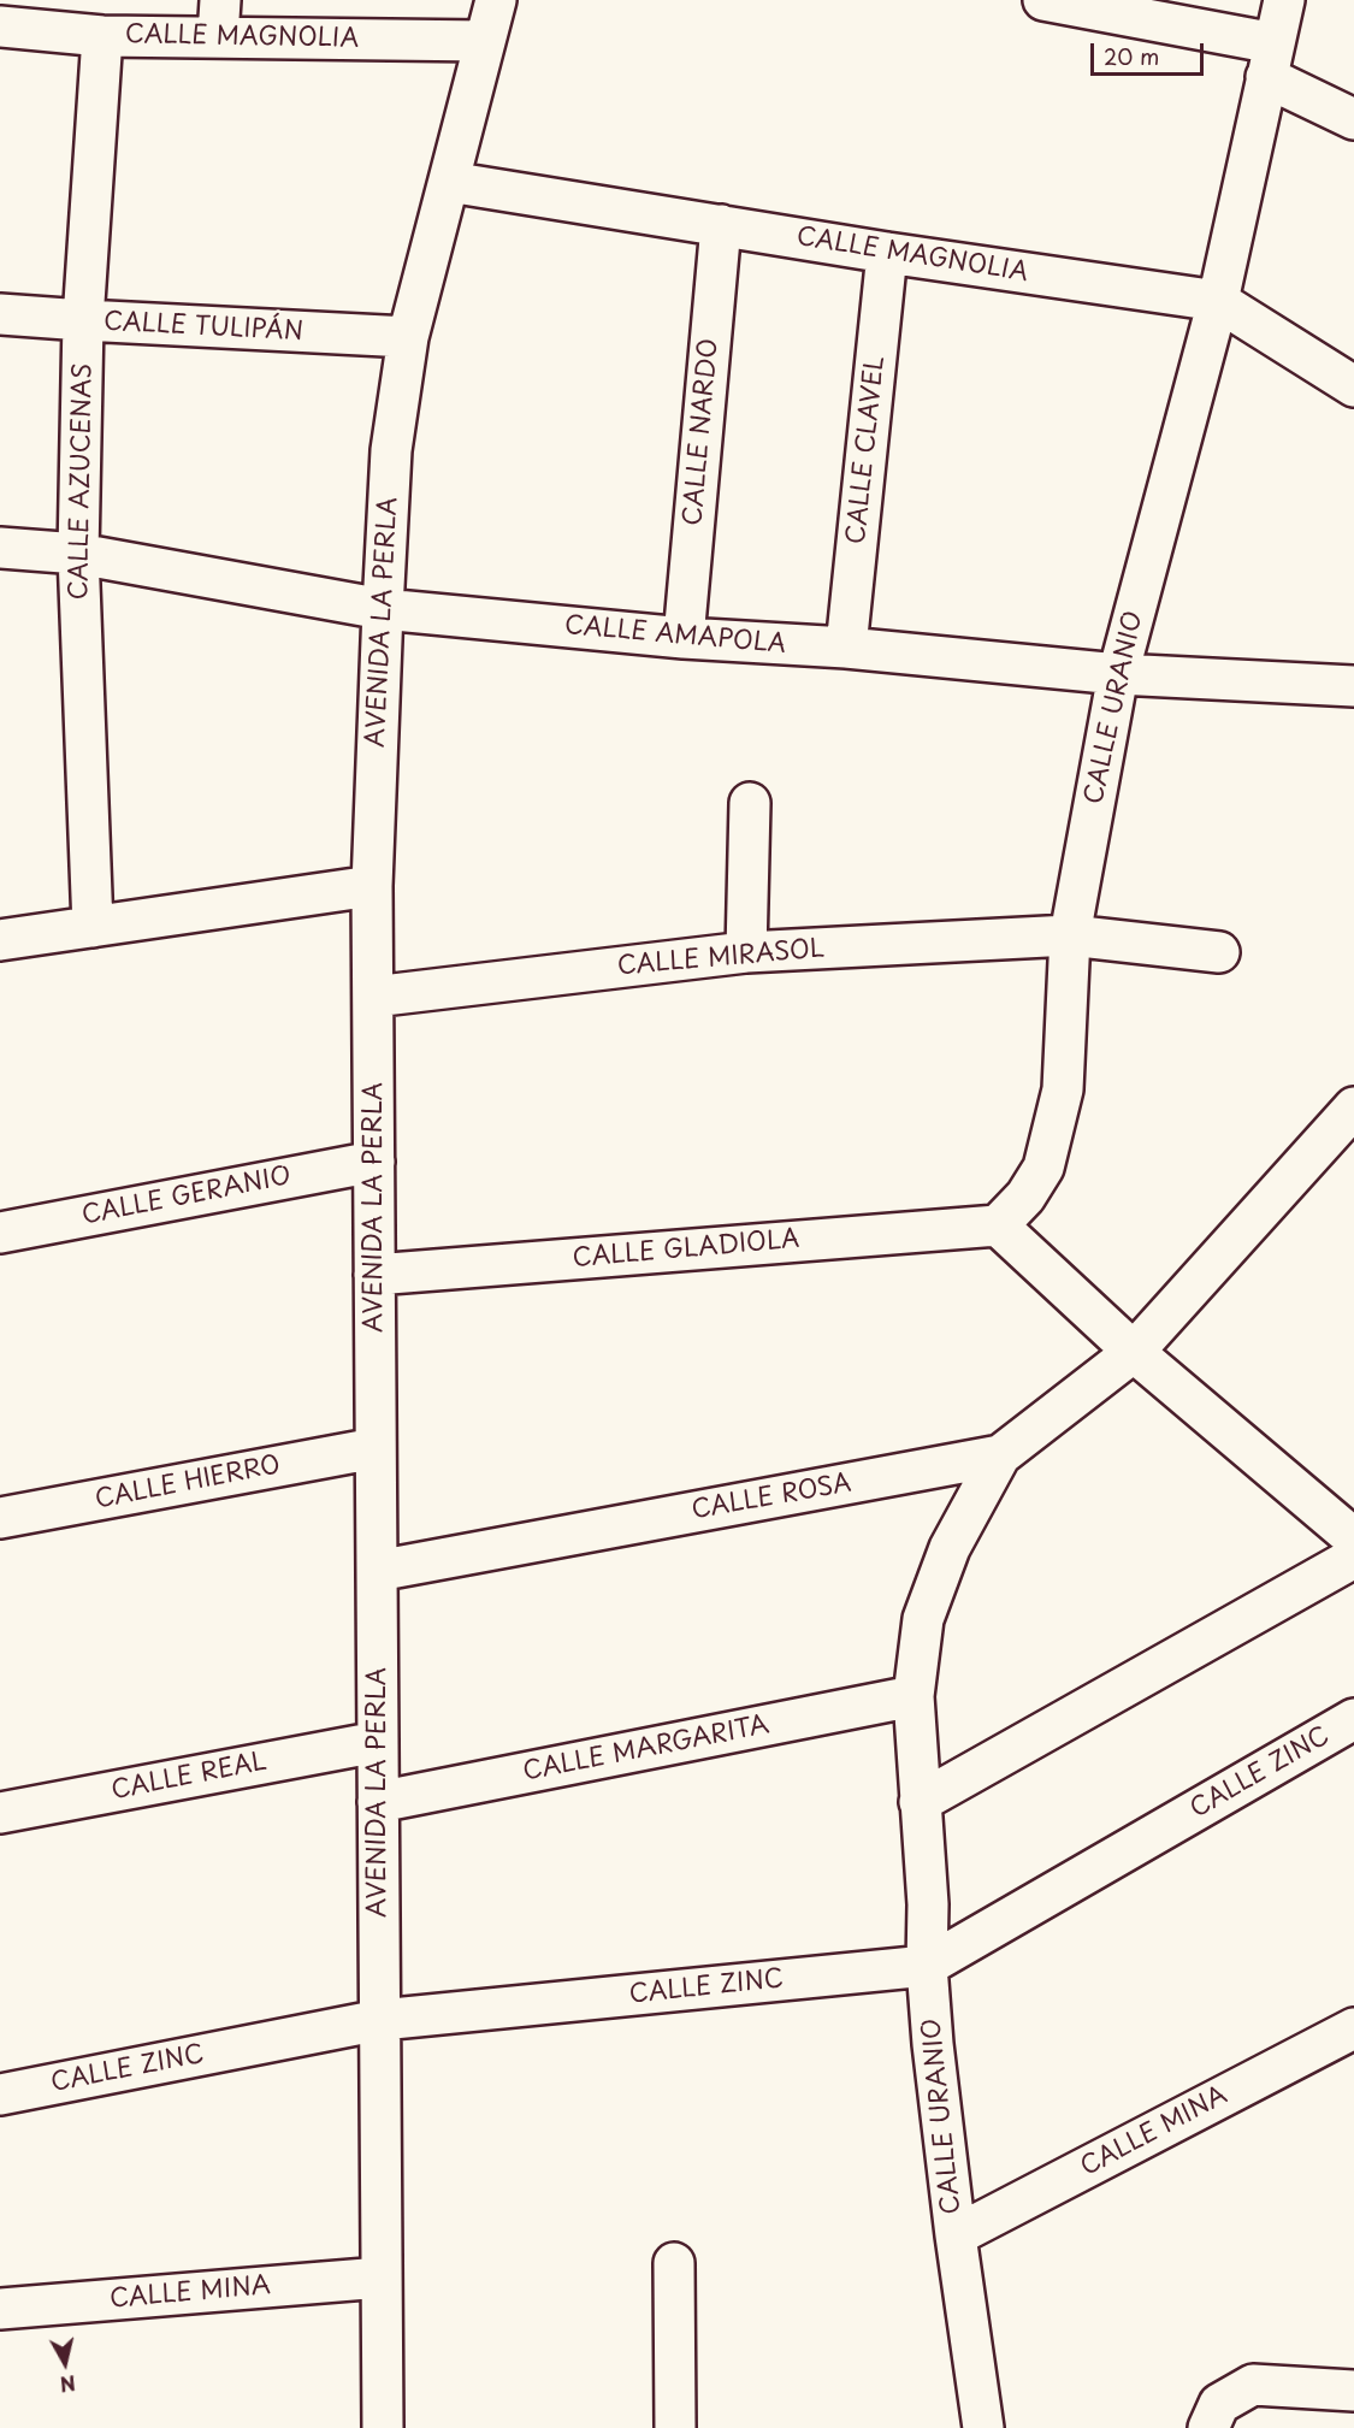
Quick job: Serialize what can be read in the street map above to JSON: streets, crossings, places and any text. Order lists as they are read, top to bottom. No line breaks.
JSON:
{"streets":{"street":["CALLE MAGNOLIA","CALLE TULIPÁN","CALLE NARDO","CALLE CLAVEL","CALLE AZUCENAS","AVENIDA LA PERLA","CALLE AMAPOLA","CALLE URANIO","CALLE MIRASOL","CALLE GERANIO","CALLE GLADIOLA","CALLE HIERRO","CALLE ROSA","CALLE MARGARITA","CALLE ZINC","CALLE REAL","CALLE MINA"]},"crossings":[["CALLE MAGNOLIA","CALLE NARDO"],["CALLE MAGNOLIA","CALLE CLAVEL"],["CALLE MAGNOLIA","CALLE AZUCENAS"],["CALLE MAGNOLIA","AVENIDA LA PERLA"],["CALLE MAGNOLIA","CALLE URANIO"],["CALLE TULIPÁN","CALLE AZUCENAS"],["CALLE TULIPÁN","AVENIDA LA PERLA"],["CALLE NARDO","CALLE AMAPOLA"],["CALLE CLAVEL","CALLE AMAPOLA"],["CALLE AZUCENAS","CALLE AMAPOLA"],["AVENIDA LA PERLA","CALLE AMAPOLA"],["AVENIDA LA PERLA","CALLE MIRASOL"],["AVENIDA LA PERLA","CALLE GERANIO"],["AVENIDA LA PERLA","CALLE GLADIOLA"],["AVENIDA LA PERLA","CALLE HIERRO"],["AVENIDA LA PERLA","CALLE ROSA"],["AVENIDA LA PERLA","CALLE MARGARITA"],["AVENIDA LA PERLA","CALLE ZINC"],["AVENIDA LA PERLA","CALLE REAL"],["AVENIDA LA PERLA","CALLE MINA"],["CALLE AMAPOLA","CALLE URANIO"],["CALLE URANIO","CALLE MIRASOL"],["CALLE URANIO","CALLE GLADIOLA"],["CALLE URANIO","CALLE ROSA"],["CALLE URANIO","CALLE MARGARITA"],["CALLE URANIO","CALLE ZINC"],["CALLE URANIO","CALLE MINA"]],"scale_bar":"20 m","north":"bottom"}
